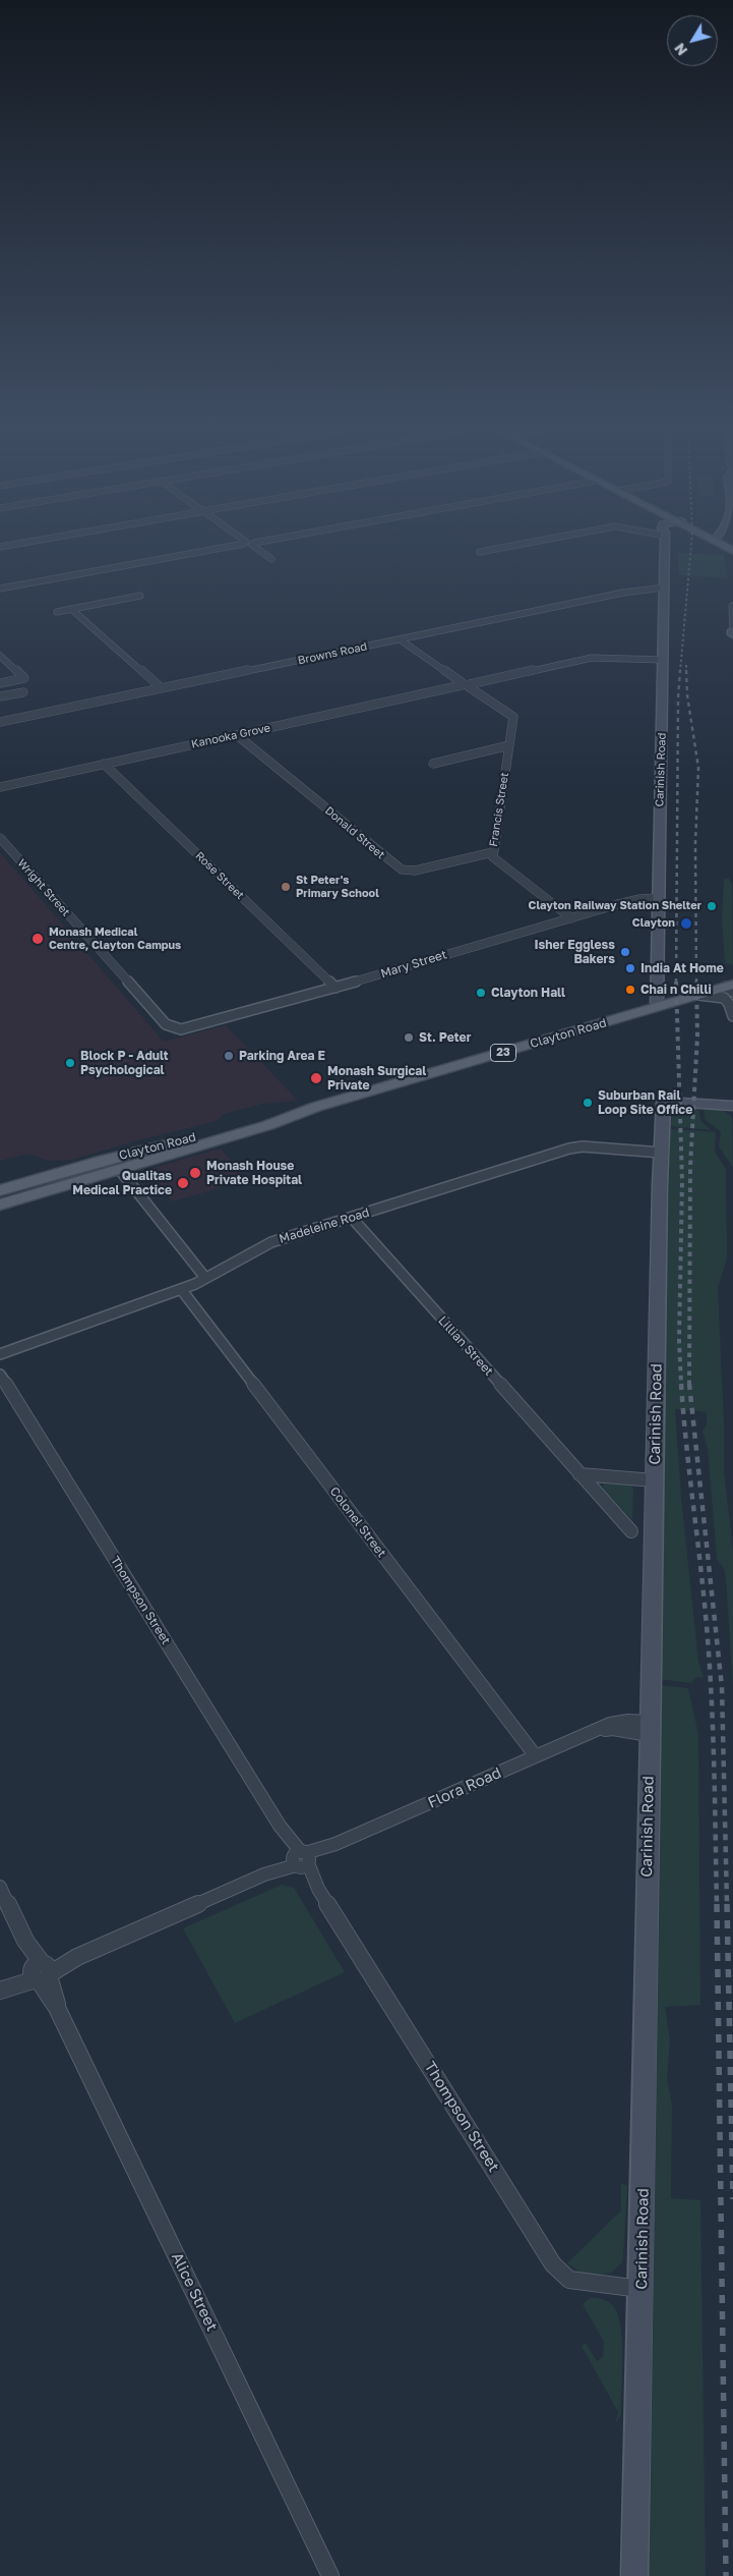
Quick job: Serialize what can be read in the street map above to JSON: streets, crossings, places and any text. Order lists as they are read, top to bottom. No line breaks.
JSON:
{"streets":{"main road":["Clayton Road","23"],"street":["Browns Road","Kanooka Grove","Carinish Road","Francis Street","Donald Street","Rose Street","Wright Street","Mary Street","Madeleine Road","Lillian Street","Colonel Street","Thompson Street","Flora Road","Alice Street"]},"crossings":[["Browns Road","Carinish Road"],["Browns Road","Francis Street"],["Kanooka Grove","Carinish Road"],["Kanooka Grove","Francis Street"],["Kanooka Grove","Donald Street"],["Kanooka Grove","Rose Street"],["Carinish Road","Mary Street"],["Carinish Road","Clayton Road"],["Carinish Road","Madeleine Road"],["Carinish Road","Thompson Street"],["Carinish Road","Flora Road"],["Francis Street","Donald Street"],["Francis Street","Mary Street"],["Rose Street","Mary Street"],["Wright Street","Mary Street"],["Madeleine Road","Lillian Street"],["Madeleine Road","Colonel Street"],["Colonel Street","Flora Road"],["Thompson Street","Flora Road"],["Flora Road","Alice Street"]],"places":["St Peter's Primary School","Clayton Railway Station Shelter","Clayton","Monash Medical Centre, Clayton Campus","Isher Eggless Bakers","India At Home","Chai n Chilli","Clayton Hall","St. Peter","Parking Area E","Block P - Adult Psychological","Monash Surgical Private","Suburban Rail Loop Site Office","Monash House Private Hospital","Qualitas Medical Practice"],"north":"bottom left"}
